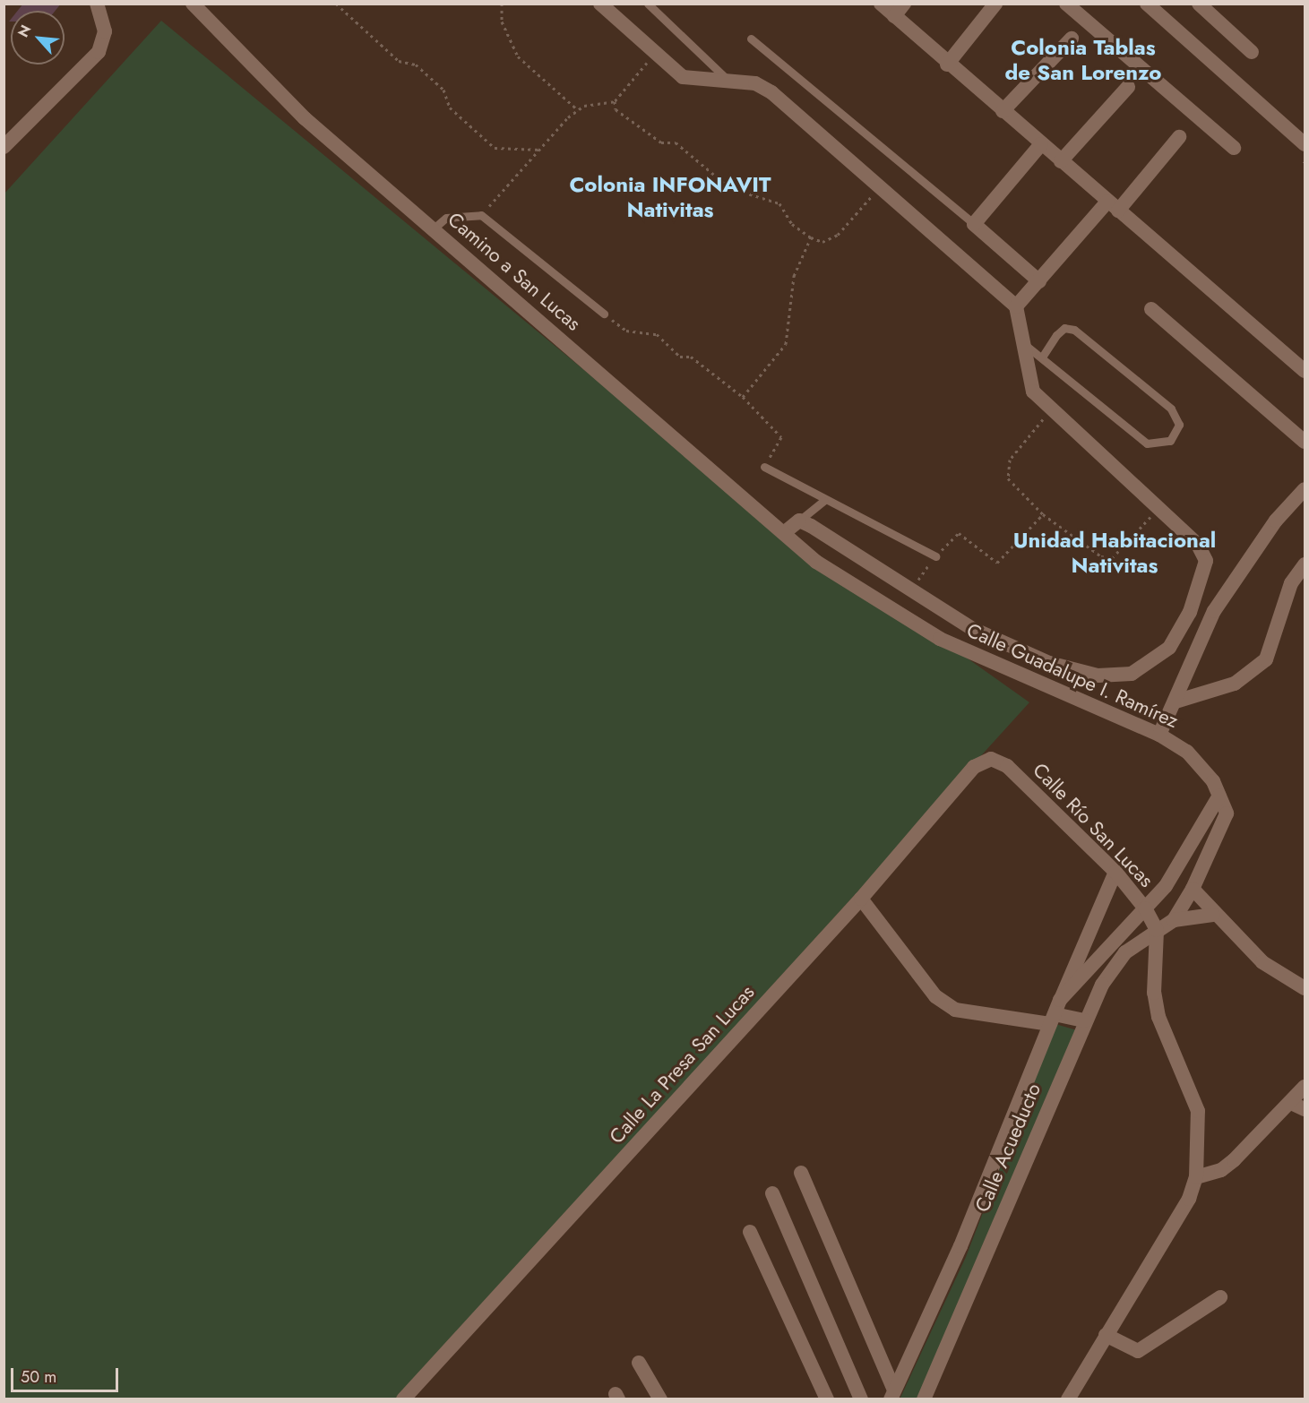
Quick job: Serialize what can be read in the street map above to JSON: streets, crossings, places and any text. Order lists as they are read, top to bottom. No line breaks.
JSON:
{"streets":{"street":["Camino a San Lucas","Calle Guadalupe I. Ramírez","Calle Río San Lucas","Calle La Presa San Lucas","Calle Acueducto"]},"crossings":[["Camino a San Lucas","Calle Guadalupe I. Ramírez"],["Calle Guadalupe I. Ramírez","Calle Río San Lucas"],["Calle Guadalupe I. Ramírez","Calle Acueducto"],["Calle Río San Lucas","Calle La Presa San Lucas"],["Calle Río San Lucas","Calle Acueducto"]],"districts":["Colonia Tablas de San Lorenzo","Colonia INFONAVIT Nativitas","Unidad Habitacional Nativitas"],"scale_bar":"50 m","north":"top left"}
